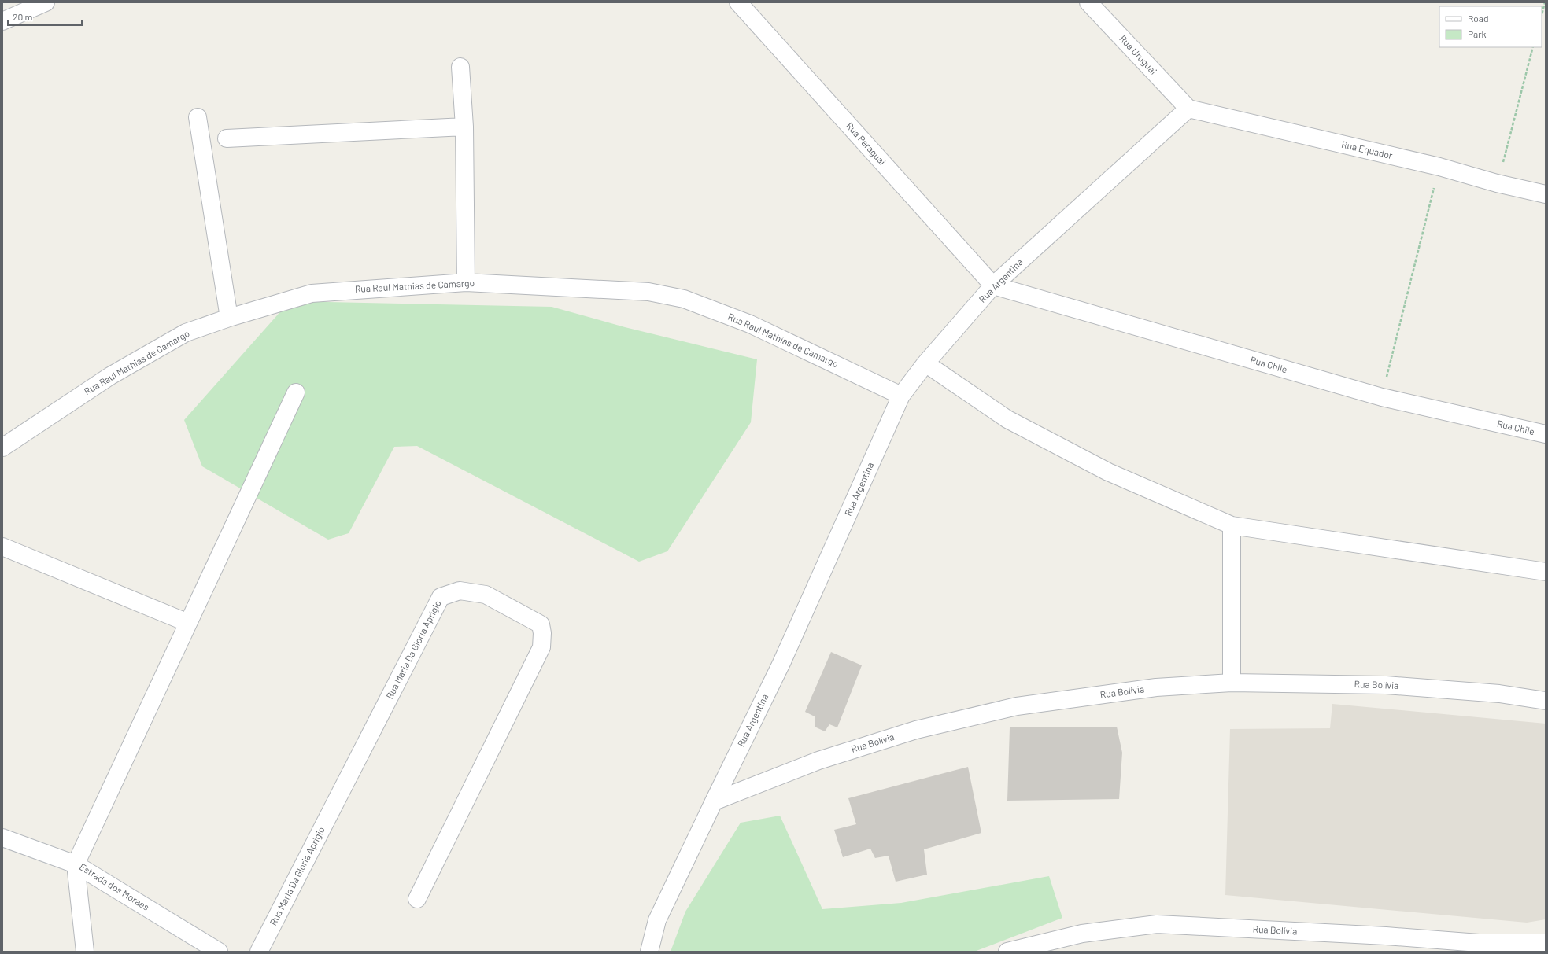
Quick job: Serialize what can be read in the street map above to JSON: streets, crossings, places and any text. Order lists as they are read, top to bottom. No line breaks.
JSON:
{"streets":{"street":["Rua Uruguai","Rua Paraguai","Rua Equador","Rua Argentina","Rua Raul Mathias de Camargo","Rua Chile","Rua Maria Da Gloria Aprigio","Rua Bolívia","Estrada dos Moraes"]},"crossings":[["Rua Uruguai","Rua Equador"],["Rua Uruguai","Rua Argentina"],["Rua Paraguai","Rua Argentina"],["Rua Paraguai","Rua Chile"],["Rua Equador","Rua Argentina"],["Rua Argentina","Rua Raul Mathias de Camargo"],["Rua Argentina","Rua Chile"],["Rua Argentina","Rua Bolívia"]],"legend":["Road","Park"],"scale_bar":"20 m"}
